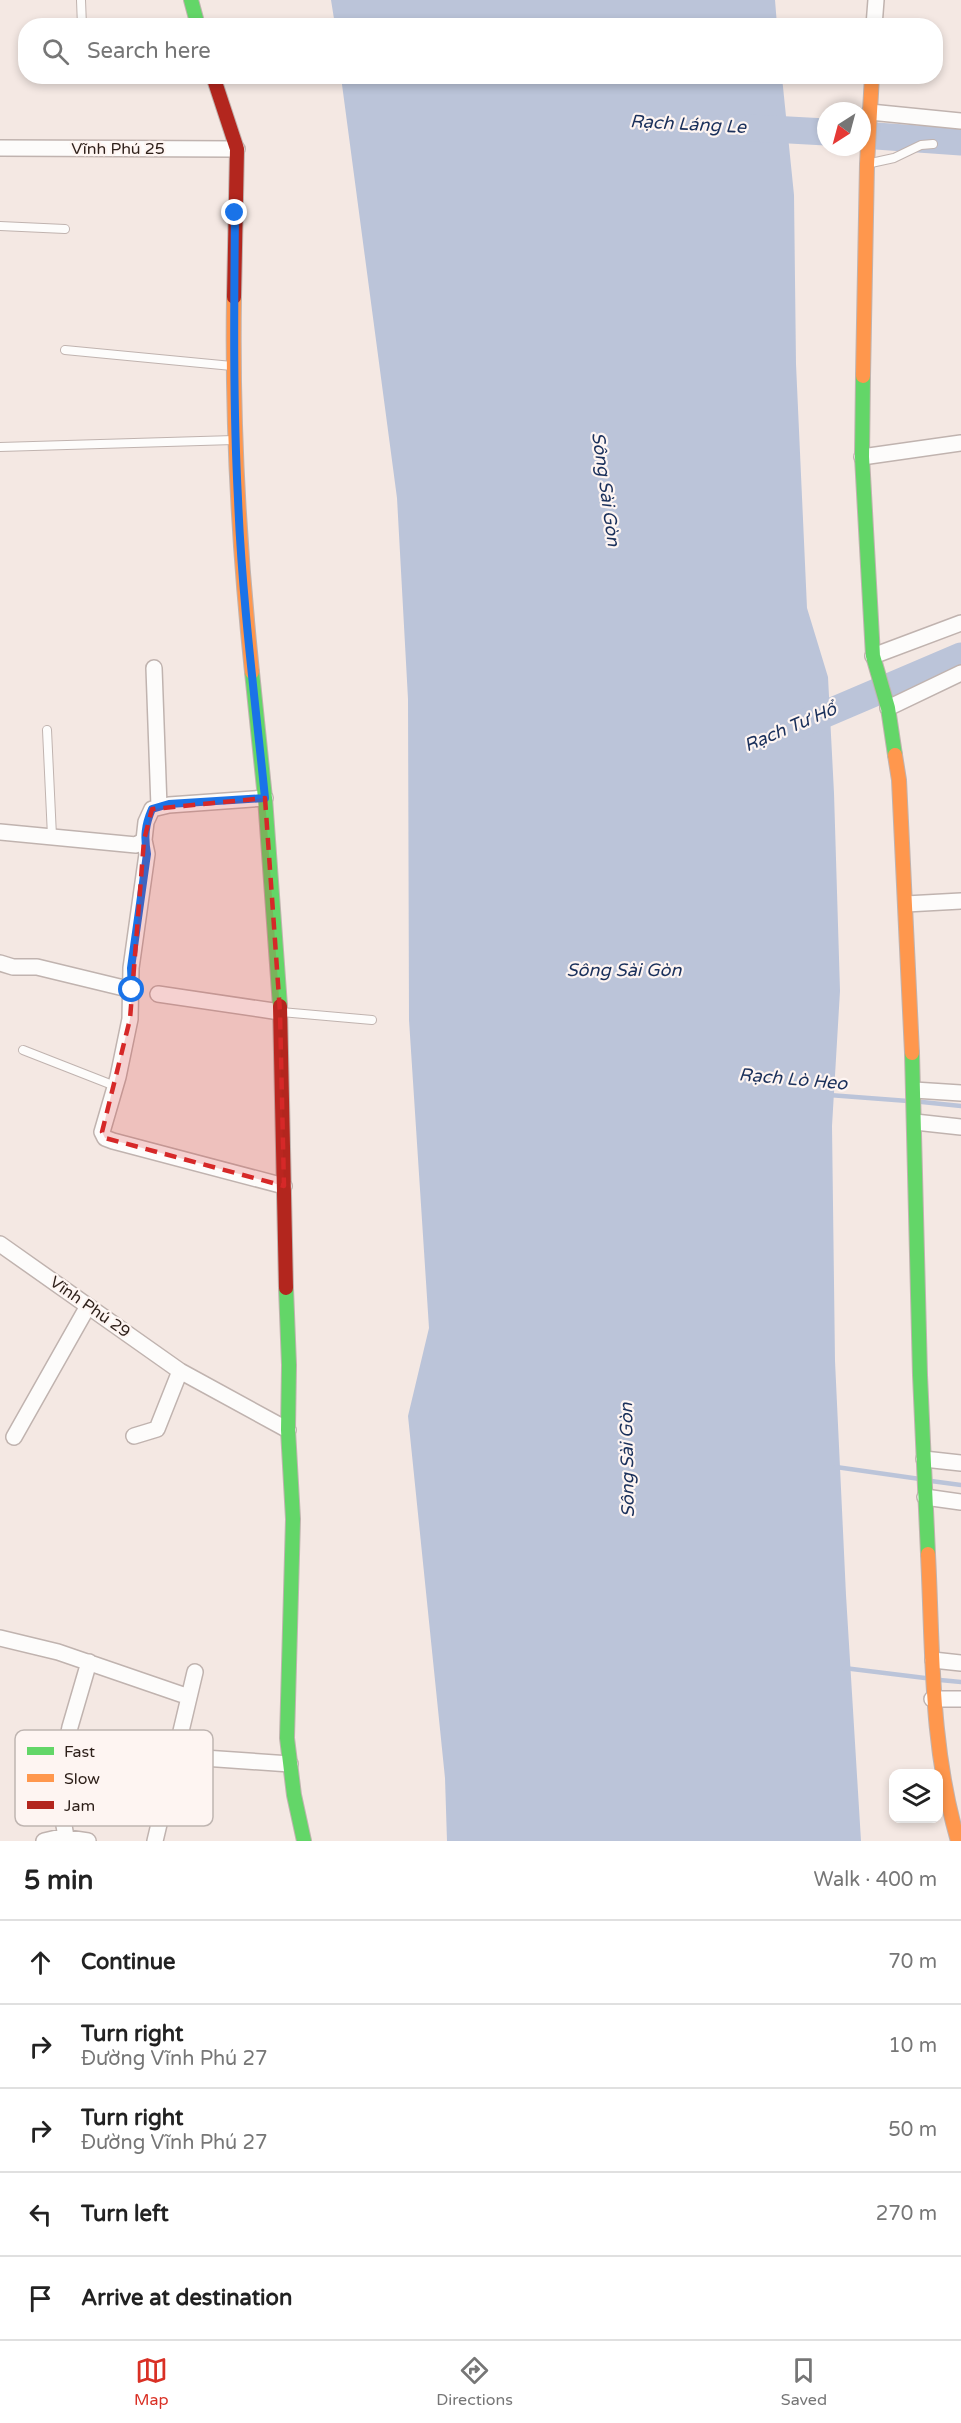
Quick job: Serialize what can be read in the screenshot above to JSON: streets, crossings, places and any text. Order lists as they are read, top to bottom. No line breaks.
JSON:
{"streets":{"street":["Vĩnh Phú 25","Vĩnh Phú 29"]},"water":["Rạch Láng Le","Sông Sài Gòn","Rạch Tư Hổ","Rạch Lò Heo"],"legend":["Fast","Slow","Jam"],"north":"bottom left","page":{"search":"Search here","heading":["5 min","Walk · 400 m"],"list":[["Continue","70 m"],["Turn right","Đường Vĩnh Phú 27","10 m"],["Turn right","Đường Vĩnh Phú 27","50 m"],["Turn left","270 m"],"Arrive at destination"],"nav":["Map","Directions","Saved"]}}
